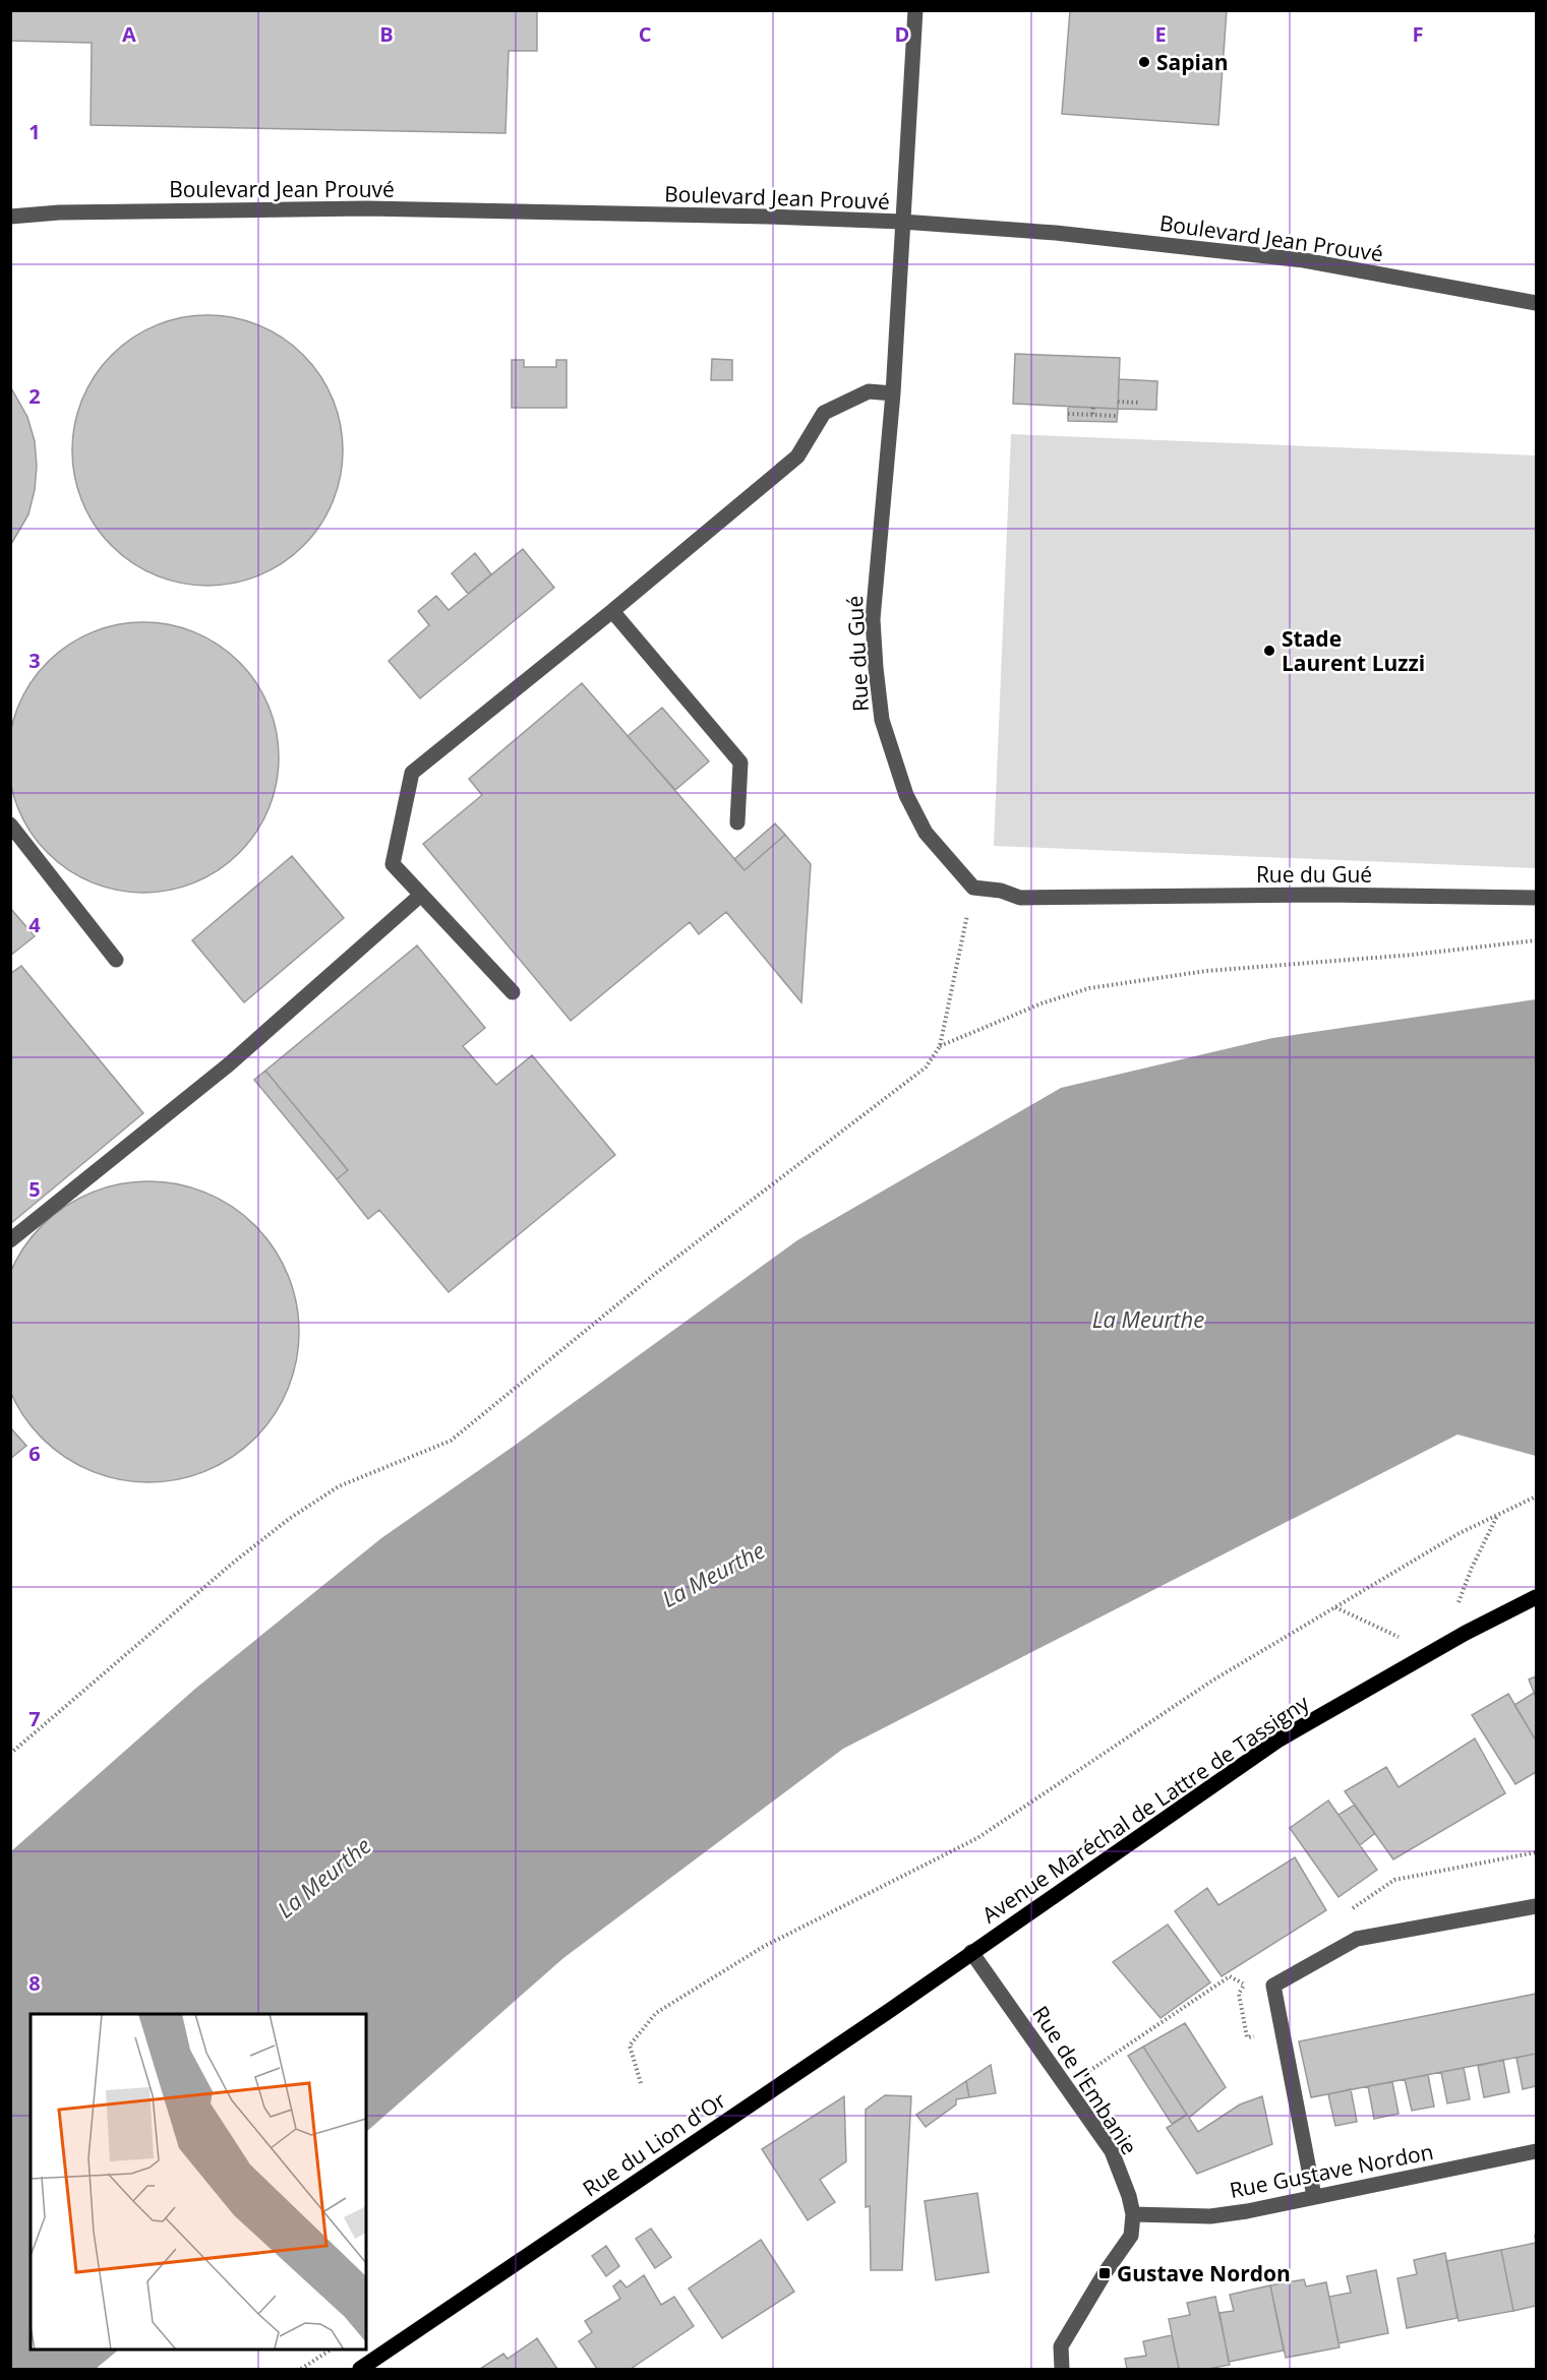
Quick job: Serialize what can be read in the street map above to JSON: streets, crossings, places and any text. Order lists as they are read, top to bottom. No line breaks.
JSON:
{"streets":{"main road":["Avenue Maréchal de Lattre de Tassigny","Rue du Lion d'Or"],"street":["Boulevard Jean Prouvé","Rue du Gué","Rue de l'Embanie","Rue Gustave Nordon"]},"crossings":[["Boulevard Jean Prouvé","Rue du Gué"],["Avenue Maréchal de Lattre de Tassigny","Rue de l'Embanie"],["Avenue Maréchal de Lattre de Tassigny","Rue du Lion d'Or"],["Rue de l'Embanie","Rue du Lion d'Or"],["Rue de l'Embanie","Rue Gustave Nordon"]],"water":["La Meurthe"],"places":{"other":["Sapian","Stade Laurent Luzzi"],"transit":["Gustave Nordon"]},"grid":{"columns":["A","B","C","D","E","F"],"rows":["1","2","3","4","5","6","7","8"]}}
